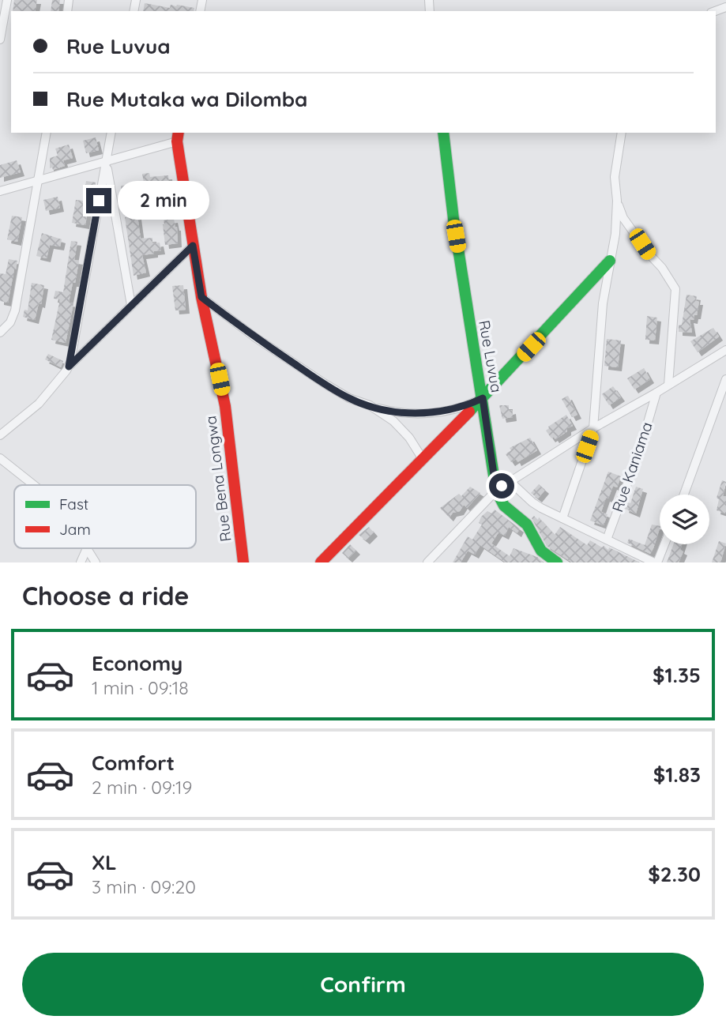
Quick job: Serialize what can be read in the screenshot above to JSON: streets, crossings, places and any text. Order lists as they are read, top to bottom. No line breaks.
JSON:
{"streets":{"street":["Rue Luvua","Rue Kaniama","Rue Bena Longwa"]},"legend":["Fast","Jam"],"page":{"banner":["Rue Luvua","Rue Mutaka wa Dilomba"],"bubble":"2 min","heading":"Choose a ride","list":[{"name":"Economy","note":"1 min · 09:18","value":"$1.35"},{"name":"Comfort","note":"2 min · 09:19","value":"$1.83"},{"name":"XL","note":"3 min · 09:20","value":"$2.30"}],"buttons":"Confirm"}}
